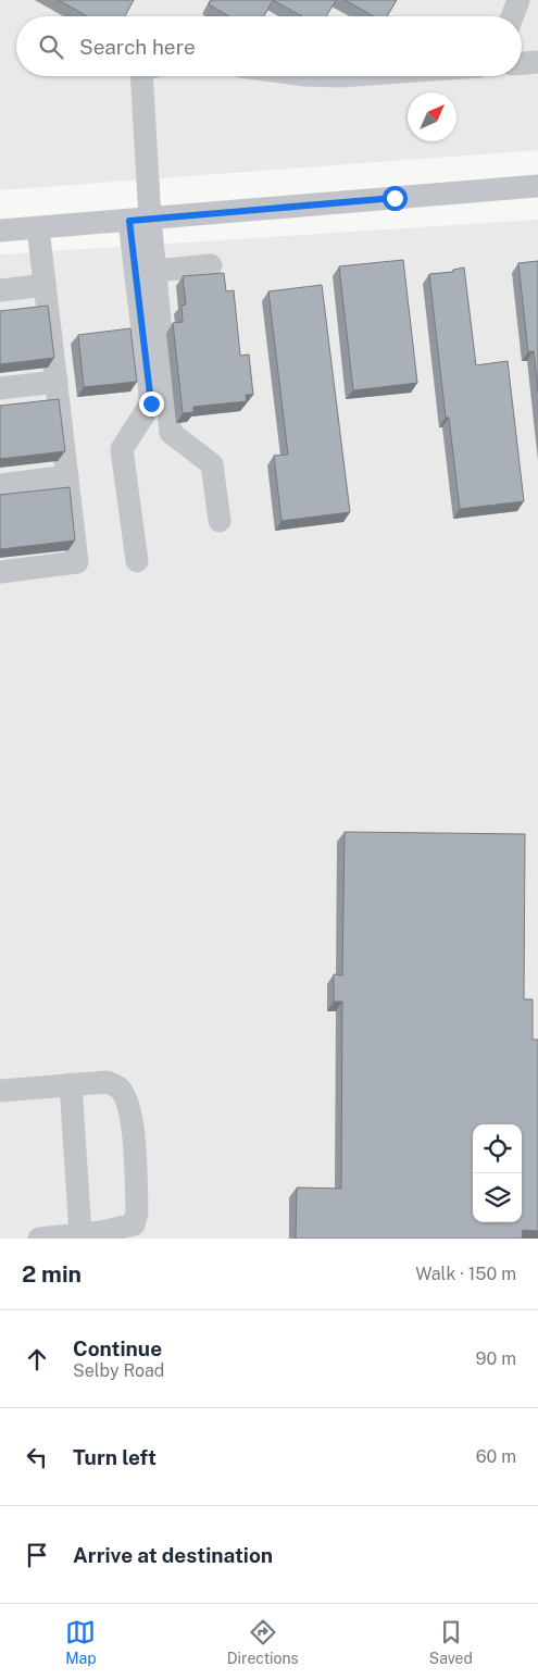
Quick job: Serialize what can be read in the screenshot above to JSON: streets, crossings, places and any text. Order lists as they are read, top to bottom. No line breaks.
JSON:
{"north":"top right","page":{"search":"Search here","heading":["2 min","Walk · 150 m"],"list":[["Continue","Selby Road","90 m"],["Turn left","60 m"],"Arrive at destination"],"nav":["Map","Directions","Saved"]}}
